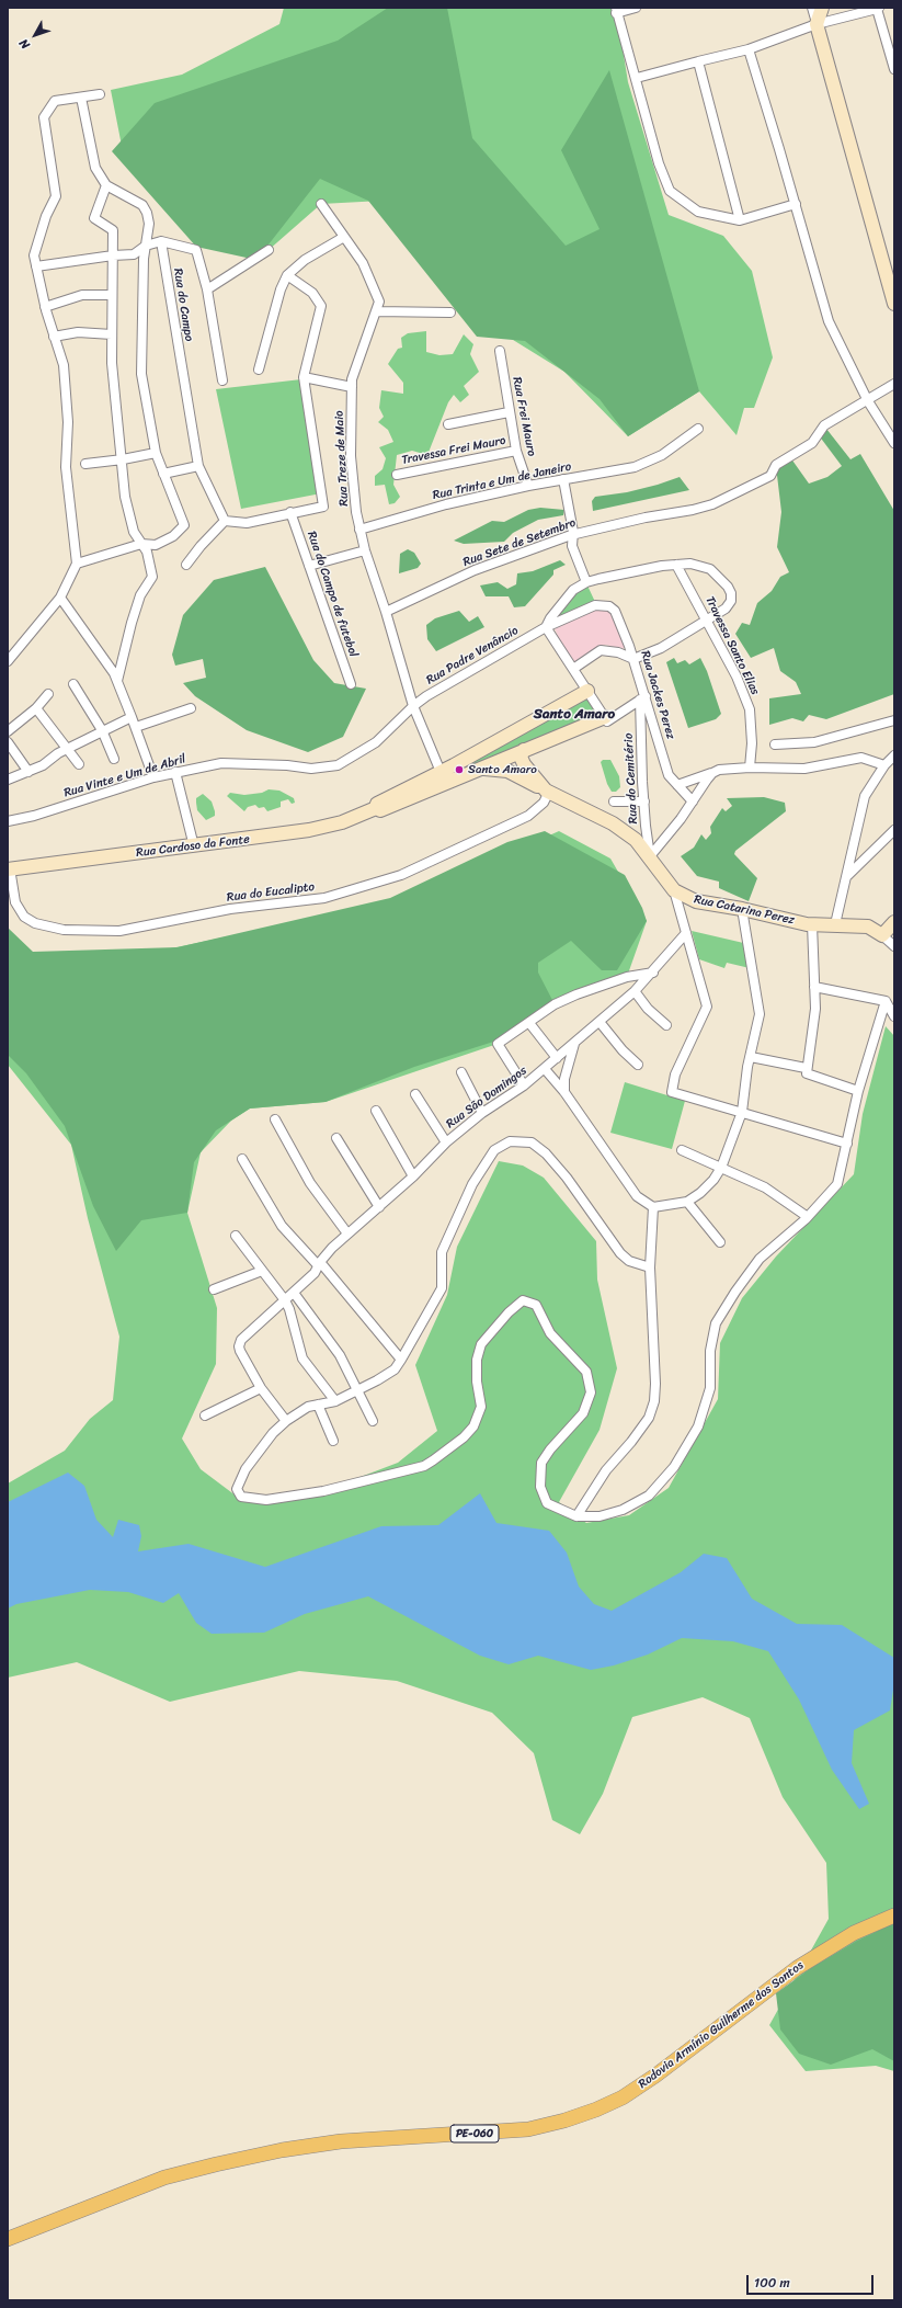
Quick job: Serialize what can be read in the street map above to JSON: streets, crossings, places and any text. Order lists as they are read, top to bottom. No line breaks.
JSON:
{"streets":{"main road":["Rodovia Armínio Guilherme dos Santos","PE-060"],"street":["Rua do Campo","Rua Frei Mauro","Travessa Frei Mauro","Rua Treze de Maio","Rua Trinta e Um de Janeiro","Rua Sete de Setembro","Rua do Campo de futebol","Travessa Santo Elias","Rua Padre Venâncio","Rua Jackes Perez","Rua Vinte e Um de Abril","Rua do Cemitério","Rua Cardoso da Fonte","Rua do Eucalipto","Rua Catarina Perez","Rua São Domingos"]},"crossings":[["Rua Frei Mauro","Travessa Frei Mauro"],["Rua Frei Mauro","Rua Trinta e Um de Janeiro"],["Rua Treze de Maio","Rua Trinta e Um de Janeiro"],["Rua Treze de Maio","Rua Sete de Setembro"],["Rua Treze de Maio","Rua Padre Venâncio"],["Rua Treze de Maio","Rua Vinte e Um de Abril"],["Rua Treze de Maio","Rua Cardoso da Fonte"],["Travessa Santo Elias","Rua Padre Venâncio"],["Rua Padre Venâncio","Rua Jackes Perez"],["Rua Padre Venâncio","Rua Vinte e Um de Abril"],["Rua Jackes Perez","Rua do Cemitério"],["Rua Jackes Perez","Rua Cardoso da Fonte"],["Rua do Cemitério","Rua Cardoso da Fonte"],["Rua do Cemitério","Rua Catarina Perez"],["Rua Cardoso da Fonte","Rua do Eucalipto"],["Rua Cardoso da Fonte","Rua Catarina Perez"],["Rua do Eucalipto","Rua Catarina Perez"]],"districts":["Santo Amaro"],"places":["Santo Amaro"],"scale_bar":"100 m","north":"bottom left"}
